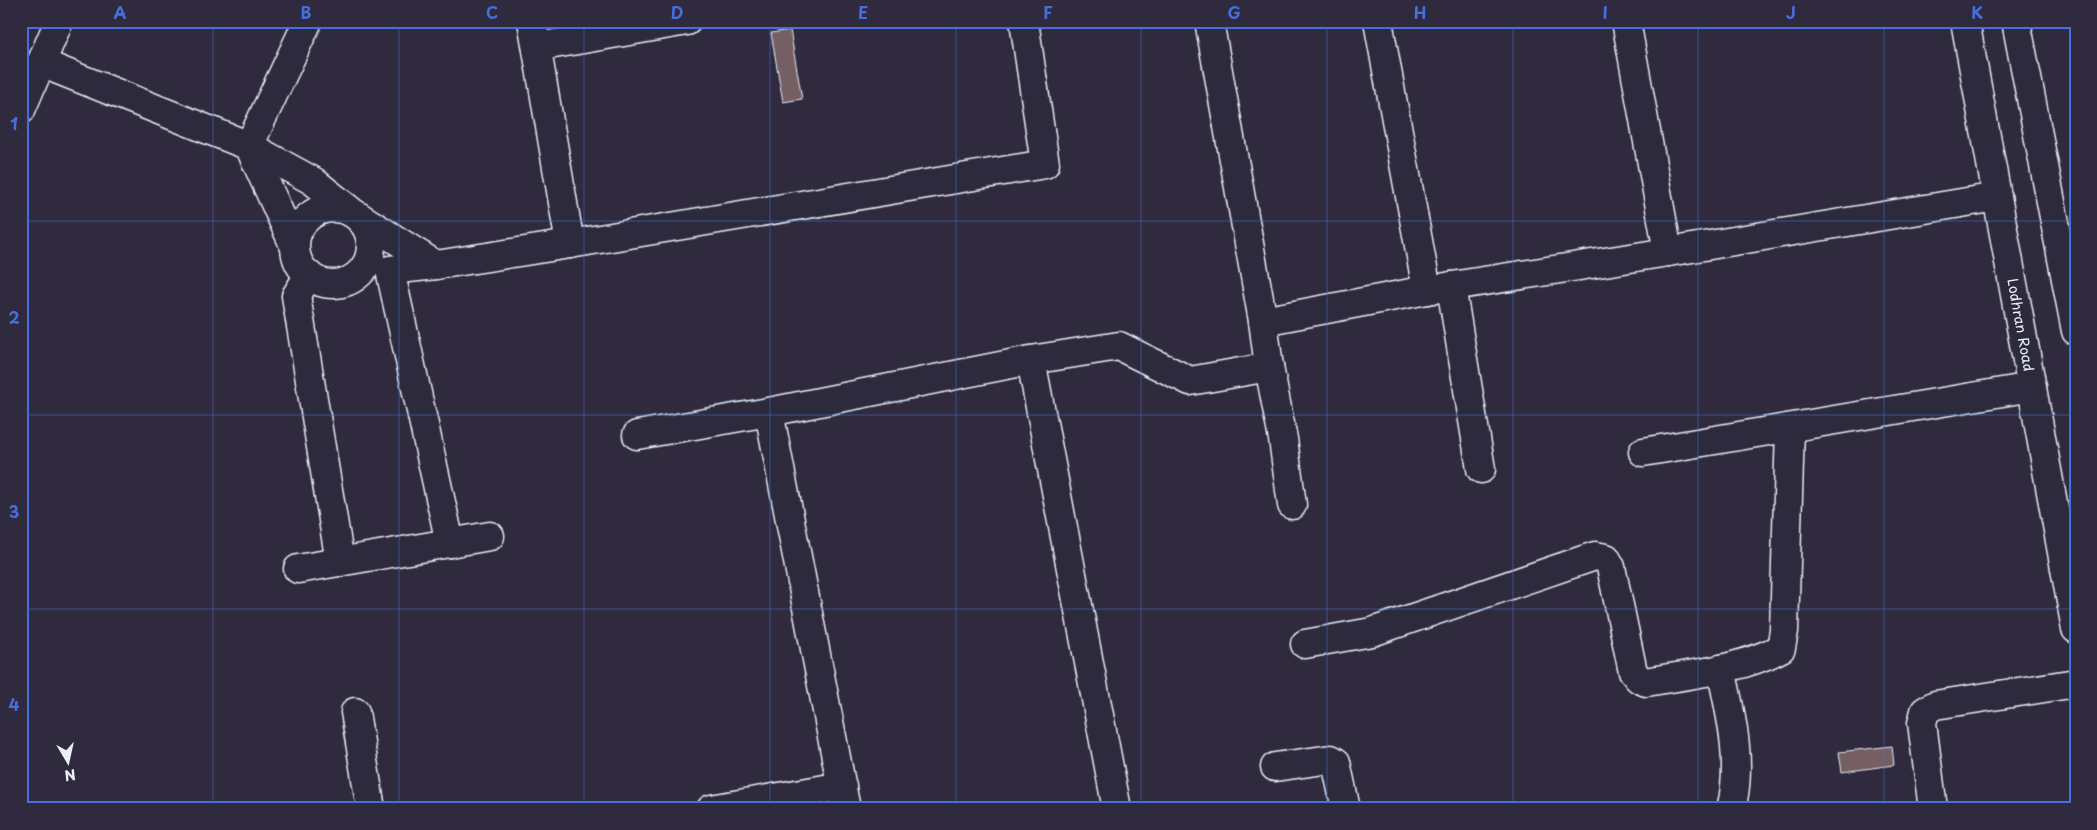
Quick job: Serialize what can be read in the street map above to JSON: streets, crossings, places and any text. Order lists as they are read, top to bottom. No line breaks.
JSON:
{"streets":{"street":["Lodhran Road"]},"north":"bottom","grid":{"columns":["A","B","C","D","E","F","G","H","I","J","K"],"rows":["1","2","3","4"]}}
